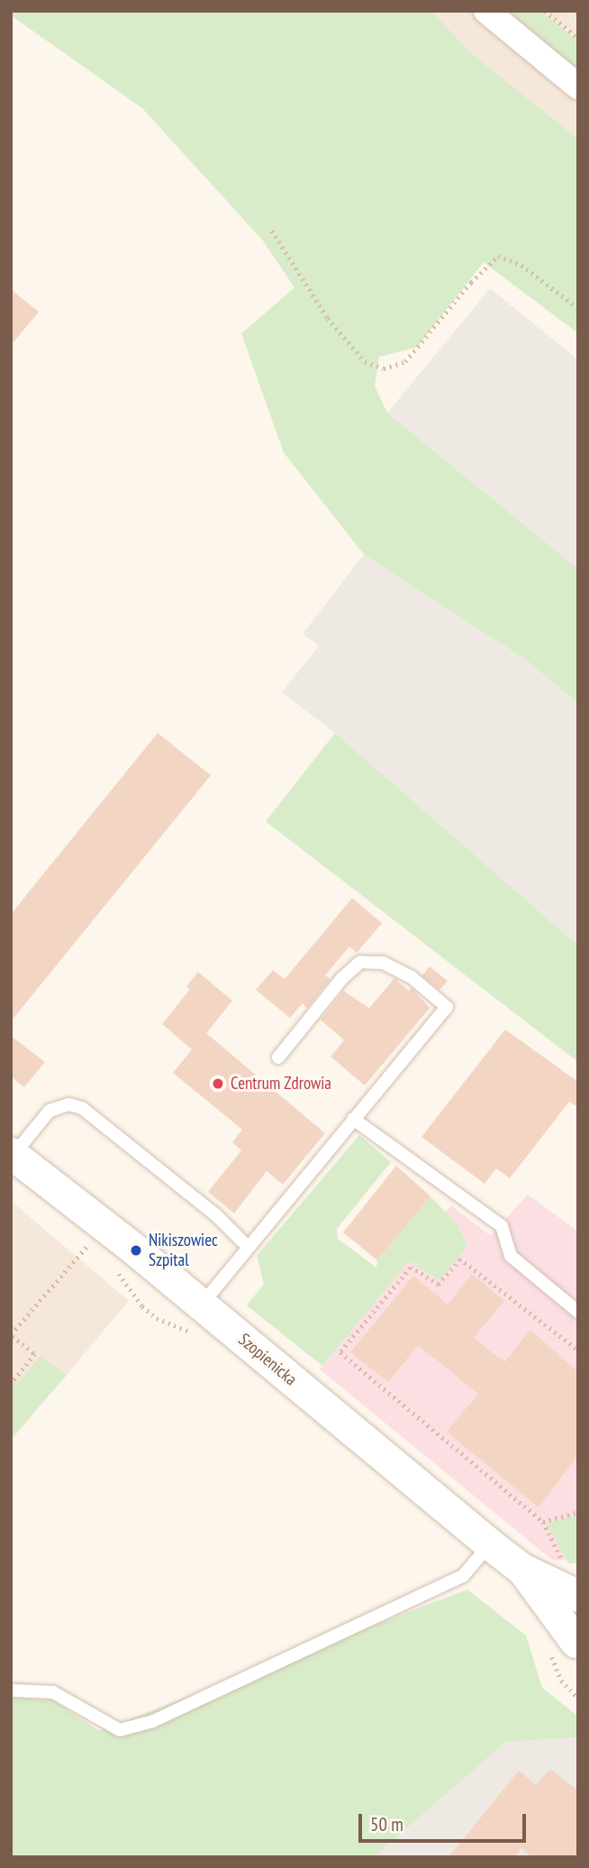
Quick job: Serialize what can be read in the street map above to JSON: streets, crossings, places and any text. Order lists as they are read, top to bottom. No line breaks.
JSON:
{"streets":{"street":["Szopienicka"]},"places":["Centrum Zdrowia","Nikiszowiec Szpital"],"scale_bar":"50 m"}
